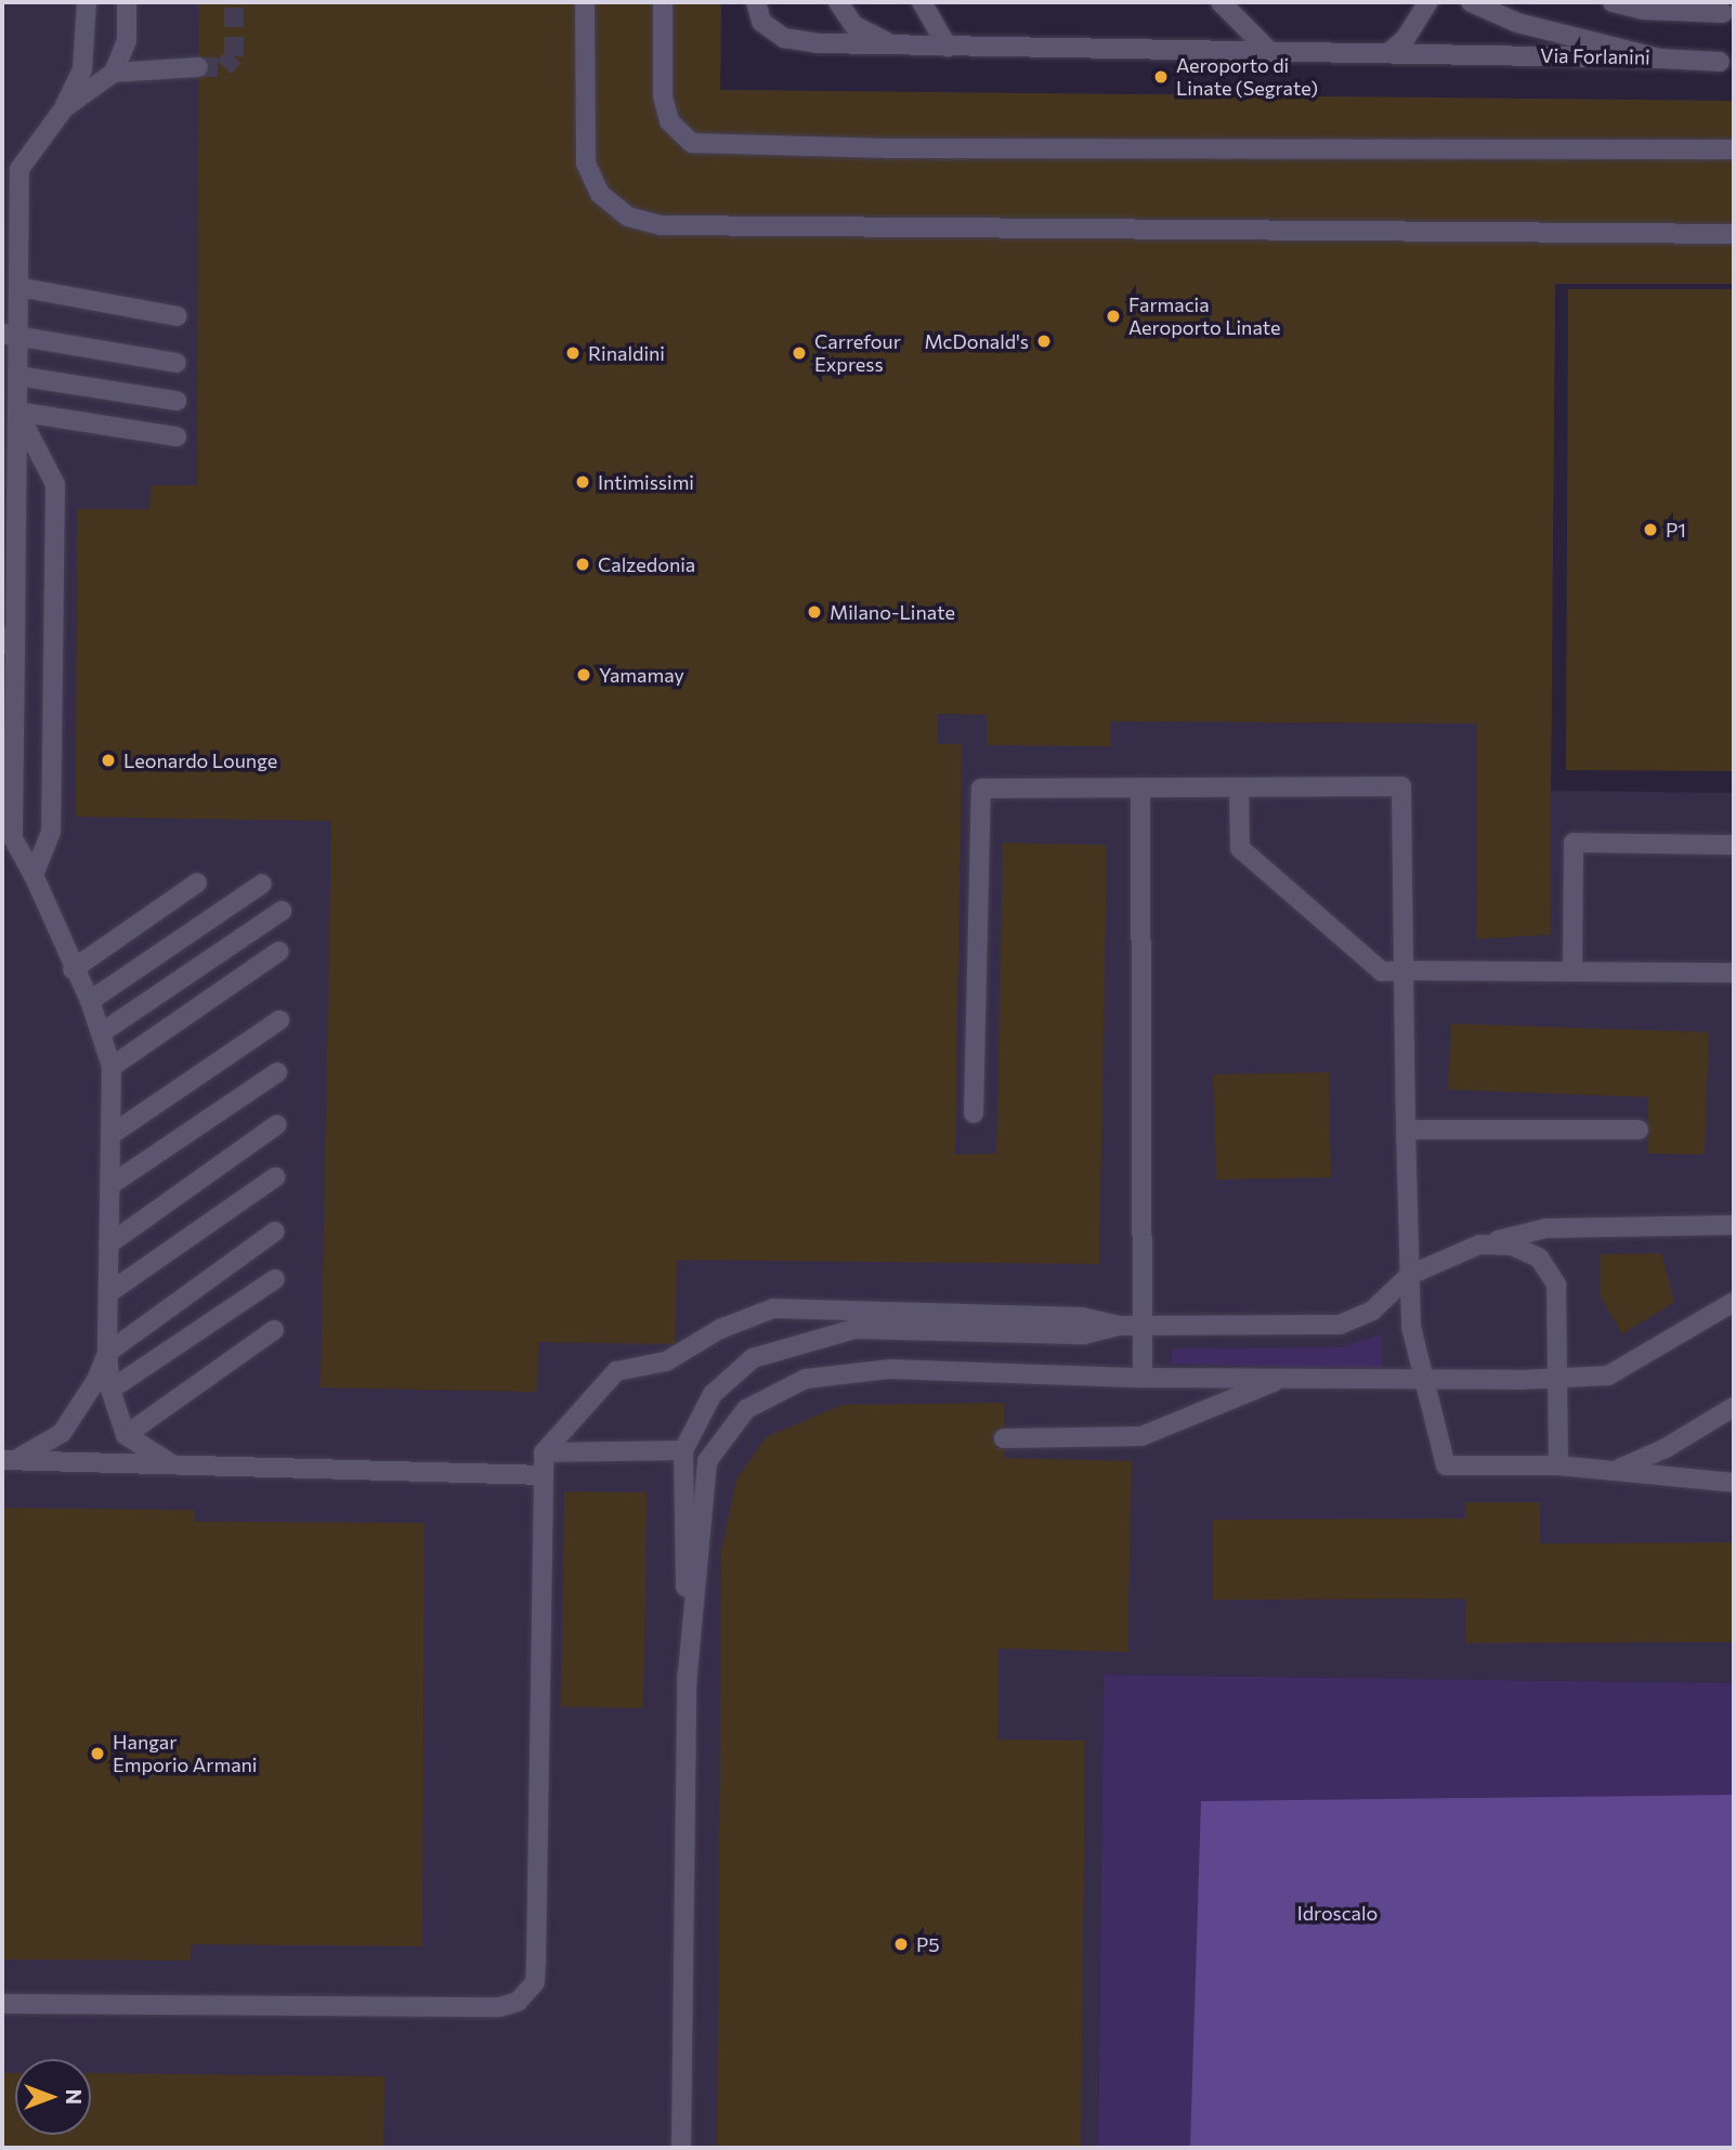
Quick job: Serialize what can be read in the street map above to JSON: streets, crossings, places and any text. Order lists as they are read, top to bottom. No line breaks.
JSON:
{"streets":{"lane":["Via Forlanini"]},"parks":["Idroscalo"],"places":["Aeroporto di Linate (Segrate)","Farmacia Aeroporto Linate","McDonald's","Rinaldini","Carrefour Express","Intimissimi","P1","Calzedonia","Milano-Linate","Yamamay","Leonardo Lounge","Hangar Emporio Armani","P5"],"north":"right"}
